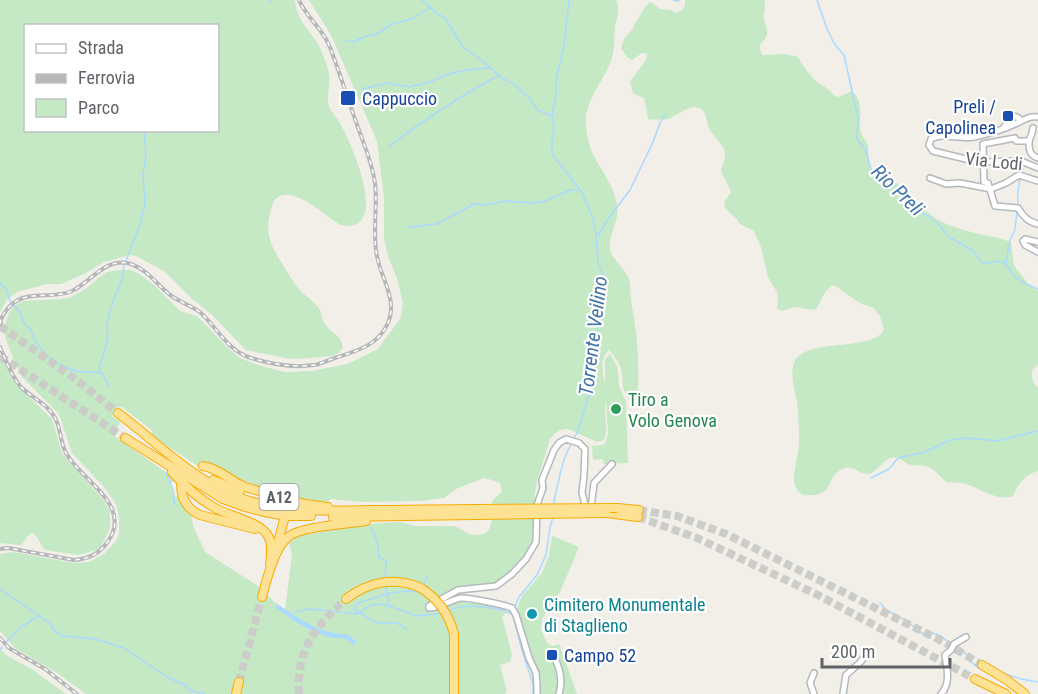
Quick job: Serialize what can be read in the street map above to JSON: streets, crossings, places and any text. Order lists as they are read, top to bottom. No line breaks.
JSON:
{"streets":{"highway":["A12"],"street":["Via Lodi"]},"water":["Rio Preli","Torrente Veilino"],"places":{"transit":["Cappuccio","Preli / Capolinea","Campo 52"],"other":["Tiro a Volo Genova","Cimitero Monumentale di Staglieno"]},"legend":["Strada","Ferrovia","Parco"],"scale_bar":"200 m"}
